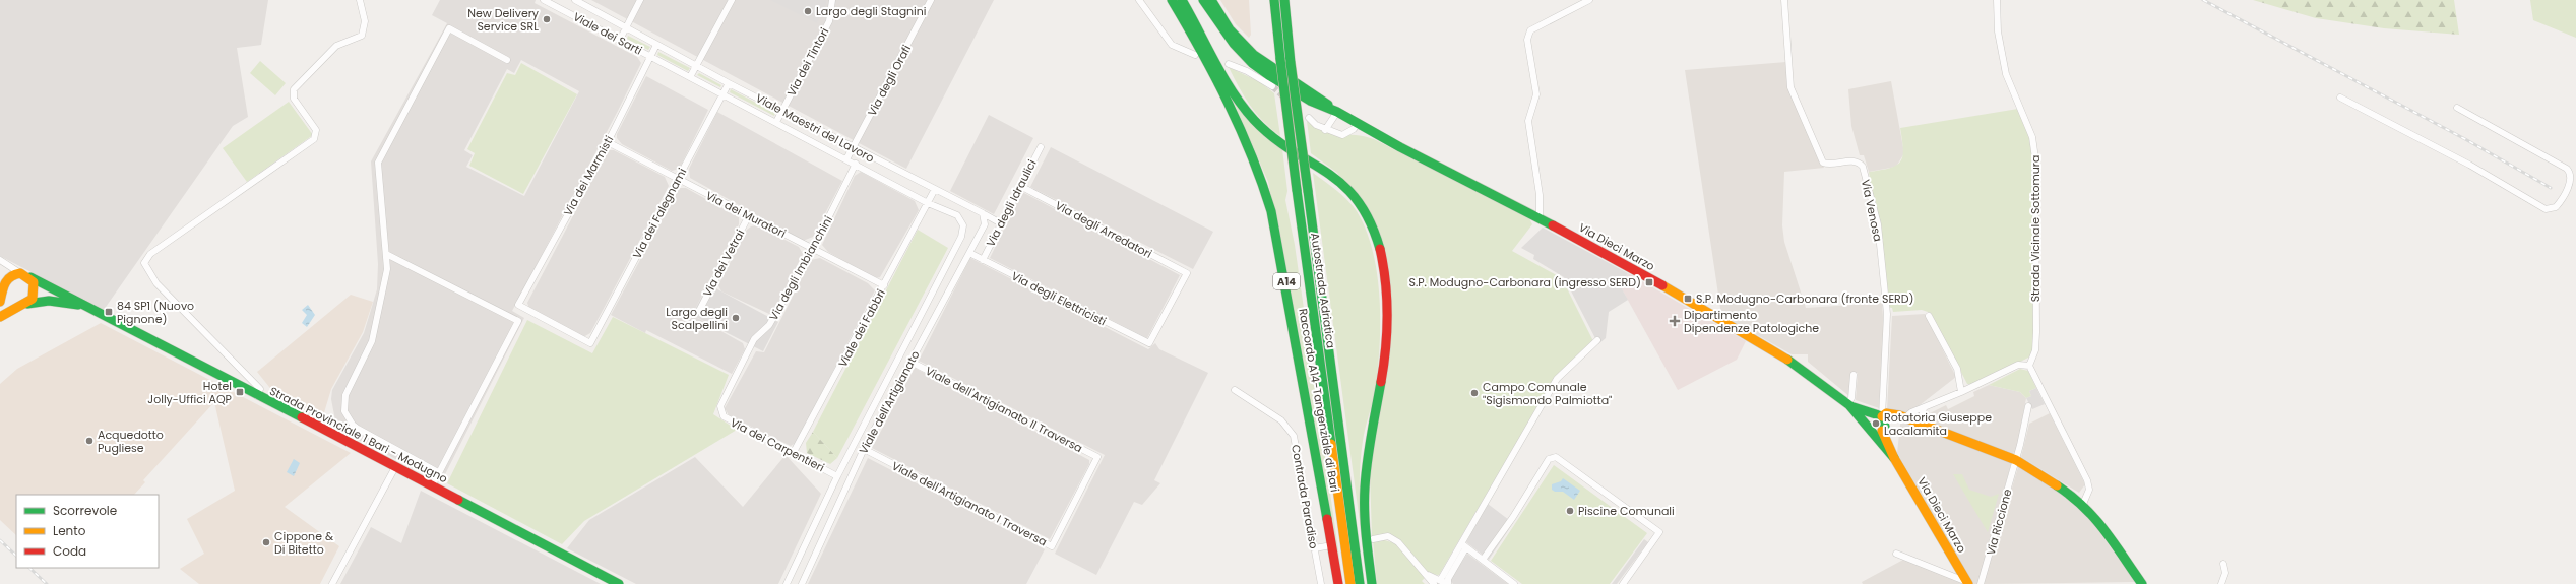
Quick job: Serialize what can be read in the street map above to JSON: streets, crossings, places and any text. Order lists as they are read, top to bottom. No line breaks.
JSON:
{"streets":{"main road":["Via Dieci Marzo","A14","Autostrada Adriatica","Raccordo A14-Tangenziale di Bari","Strada Provinciale 1 Bari - Modugno"],"street":["Viale dei Sarti","Via dei Tintori","Via degli Orafi","Viale Maestri del Lavoro","Via dei Marmisti","Via degli Idraulici","Via Venosa","Via dei Falegnami","Via dei Muratori","Strada Vicinale Sottomura","Via degli Arredatori","Via dei Vetrai","Via degli Imbianchini","Via degli Elettricisti","Viale dei Fabbri","Viale dell'Artigianato","Viale dell'Artigianato II Traversa","Via dei Carpentieri","Contrada Paradiso","Viale dell'Artigianato I Traversa","Via Riccione"]},"crossings":[["Viale dei Sarti","Viale Maestri del Lavoro"],["Viale dei Sarti","Via dei Marmisti"],["Via dei Tintori","Viale Maestri del Lavoro"],["Via degli Orafi","Viale Maestri del Lavoro"],["Viale Maestri del Lavoro","Via dei Marmisti"],["Viale Maestri del Lavoro","Via degli Idraulici"],["Viale Maestri del Lavoro","Via dei Falegnami"],["Viale Maestri del Lavoro","Via degli Imbianchini"],["Viale Maestri del Lavoro","Viale dei Fabbri"],["Viale Maestri del Lavoro","Viale dell'Artigianato"],["Via dei Marmisti","Via dei Falegnami"],["Via dei Marmisti","Via dei Muratori"],["Via degli Idraulici","Via degli Arredatori"],["Via degli Idraulici","Via degli Elettricisti"],["Via dei Falegnami","Via dei Muratori"],["Via dei Muratori","Via dei Vetrai"],["Via dei Muratori","Via degli Imbianchini"],["Via dei Muratori","Viale dei Fabbri"],["Via degli Arredatori","Via degli Elettricisti"],["Via degli Imbianchini","Via dei Carpentieri"],["Via degli Elettricisti","Viale dell'Artigianato"],["Viale dei Fabbri","Via dei Carpentieri"],["Viale dell'Artigianato","Viale dell'Artigianato II Traversa"],["Viale dell'Artigianato","Via dei Carpentieri"],["Viale dell'Artigianato","Viale dell'Artigianato I Traversa"],["Viale dell'Artigianato II Traversa","Viale dell'Artigianato I Traversa"]],"places":{"other":["Largo degli Stagnini","New Delivery Service SRL","Largo degli Scalpellini","Campo Comunale \"Sigismondo Palmiotta\"","Rotatoria Giuseppe Lacalamita","Acquedotto Pugliese","Piscine Comunali","Cippone & Di Bitetto"],"transit":["S.P. Modugno-Carbonara (ingresso SERD)","S.P. Modugno-Carbonara (fronte SERD)","84 SP1 (Nuovo Pignone)","Hotel Jolly-Uffici AQP"],"health":["Dipartimento Dipendenze Patologiche"]},"legend":["Scorrevole","Lento","Coda"]}
